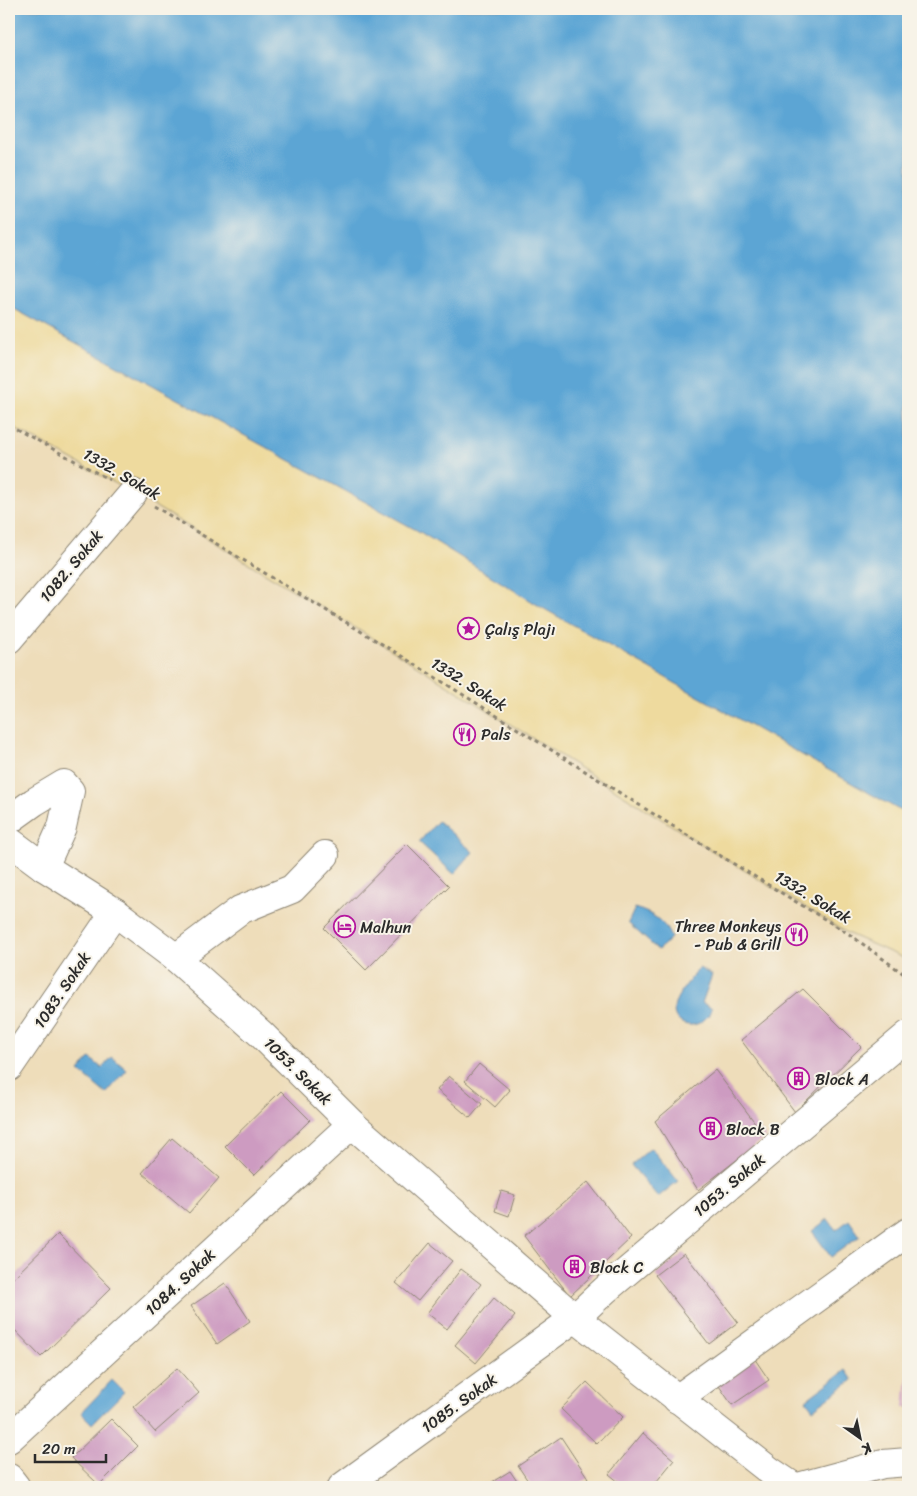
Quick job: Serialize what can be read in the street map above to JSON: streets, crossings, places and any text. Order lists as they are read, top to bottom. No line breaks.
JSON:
{"streets":{"street":["1082. Sokak","1083. Sokak","1053. Sokak","1084. Sokak","1085. Sokak"],"path":["1332. Sokak"]},"crossings":[["1332. Sokak","1082. Sokak"],["1083. Sokak","1053. Sokak"],["1053. Sokak","1084. Sokak"],["1053. Sokak","1085. Sokak"]],"places":{"place":["Çalış Plajı"],"restaurant":["Pals","Three Monkeys - Pub & Grill"],"hotel":["Malhun"],"building":["Block A","Block B","Block C"]},"scale_bar":"20 m","north":"bottom right"}
